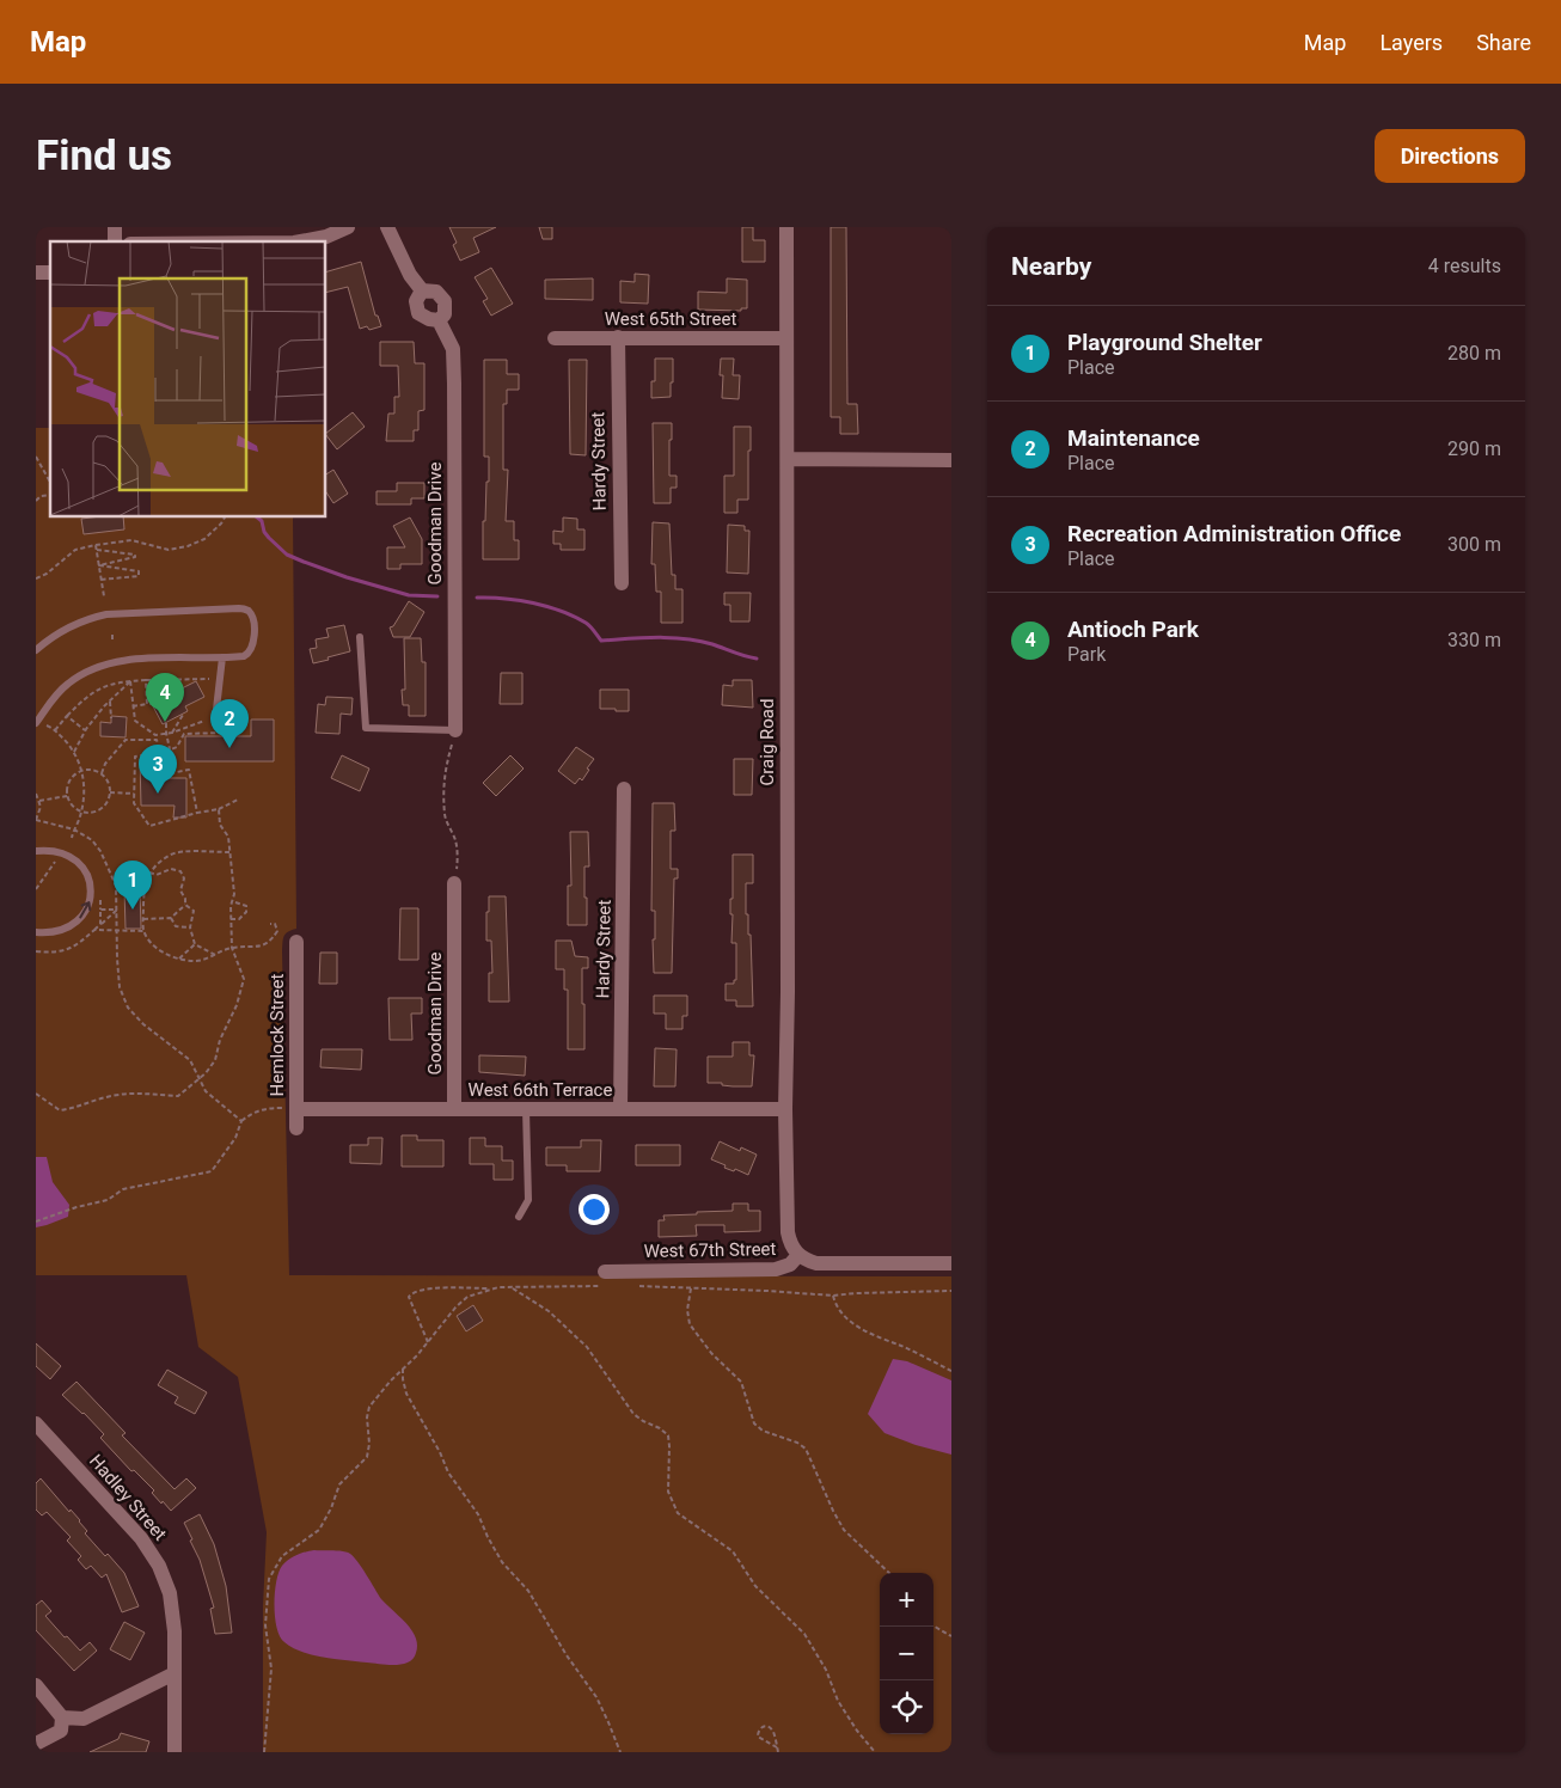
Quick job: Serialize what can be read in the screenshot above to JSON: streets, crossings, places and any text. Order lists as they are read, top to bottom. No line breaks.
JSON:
{"streets":{"street":["West 65th Street","Hardy Street","Goodman Drive","Craig Road","Hemlock Street","West 66th Terrace","West 67th Street","Hadley Street"]},"crossings":[["West 65th Street","Hardy Street"],["West 65th Street","Craig Road"],["Hardy Street","West 66th Terrace"],["Goodman Drive","West 66th Terrace"],["Craig Road","West 66th Terrace"],["Craig Road","West 67th Street"],["Hemlock Street","West 66th Terrace"]],"page":{"header":"Map","nav":["Map","Layers","Share"],"buttons":"Directions","title":"Find us","heading":["Nearby","4 results"],"list":[{"mark":"1","name":"Playground Shelter","note":"Place","value":"280 m"},{"mark":"2","name":"Maintenance","note":"Place","value":"290 m"},{"mark":"3","name":"Recreation Administration Office","note":"Place","value":"300 m"},{"mark":"4","name":"Antioch Park","note":"Park","value":"330 m"}],"pins":["4","2","3","1"],"map_buttons":["+","−"]}}
